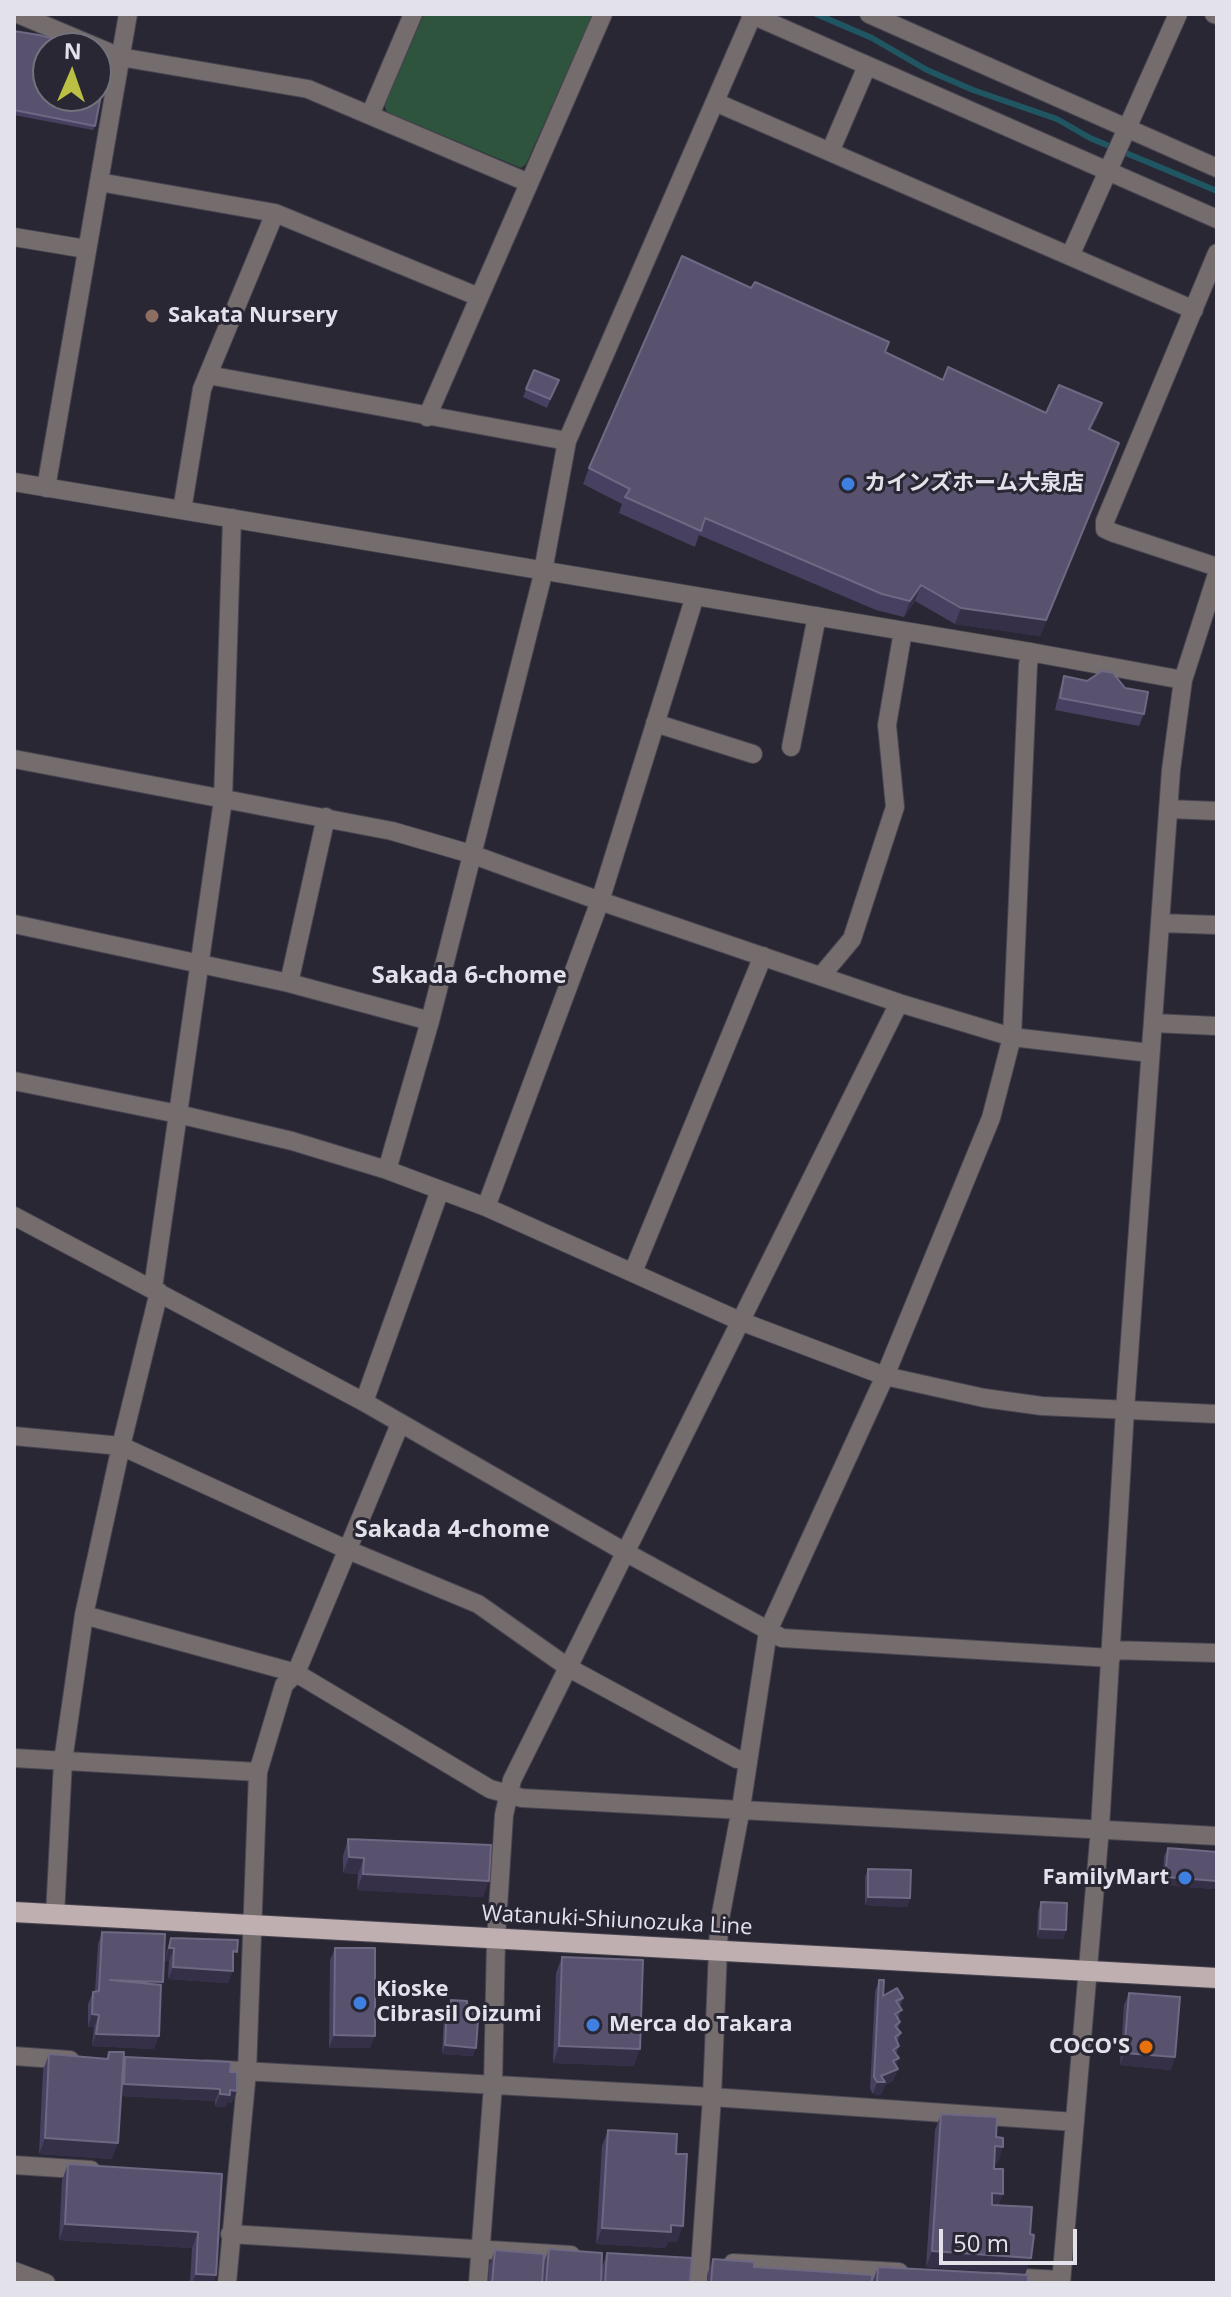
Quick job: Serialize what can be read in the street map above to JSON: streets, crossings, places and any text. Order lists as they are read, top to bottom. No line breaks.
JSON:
{"streets":{"main road":["Watanuki-Shiunozuka Line"]},"districts":["Sakada 6-chome","Sakada 4-chome"],"places":["Sakata Nursery","カインズホーム大泉店","FamilyMart","Kioske Cibrasil Oizumi","Merca do Takara","COCO'S"],"scale_bar":"50 m","north":"top"}
